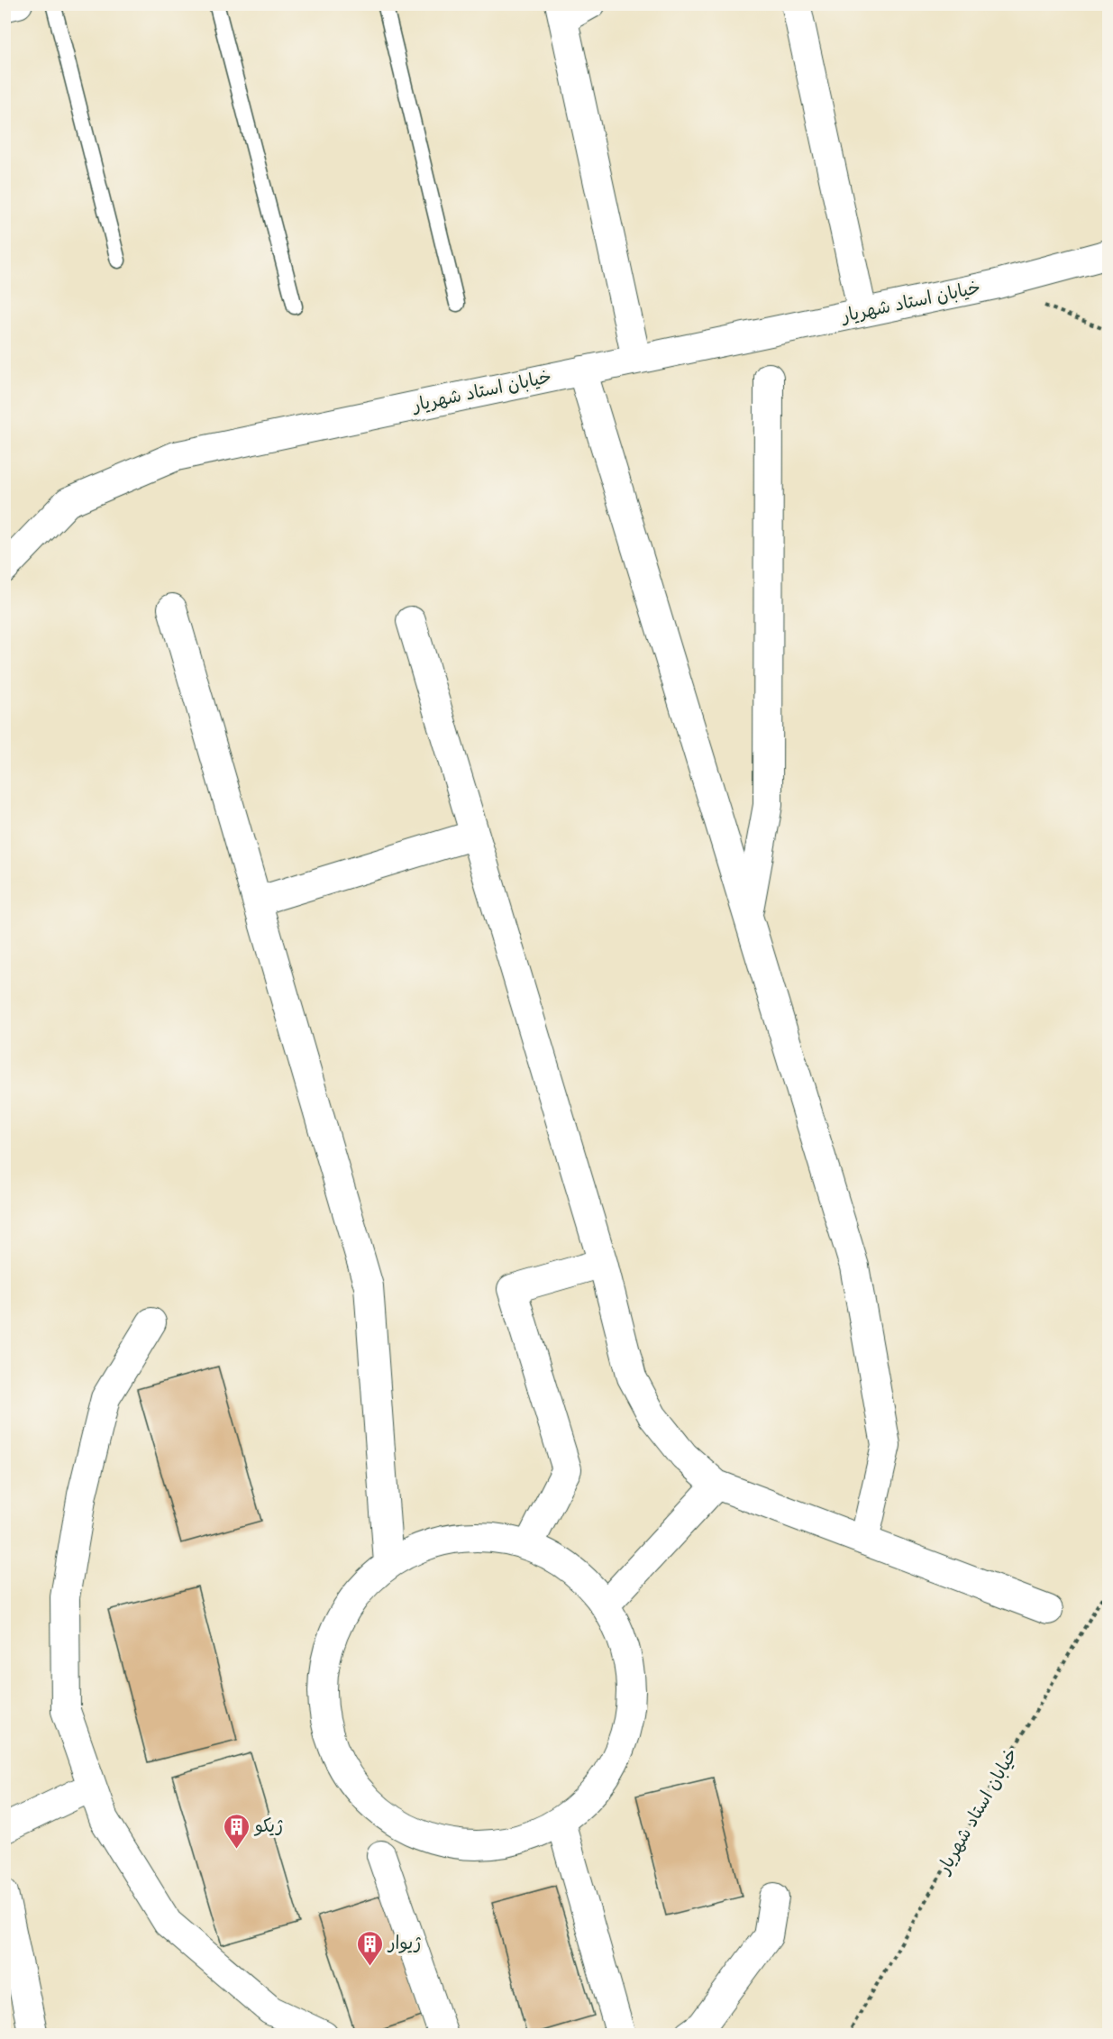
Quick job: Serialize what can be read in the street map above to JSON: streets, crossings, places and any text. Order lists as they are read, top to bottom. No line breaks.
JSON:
{"streets":{"street":["خیابان استاد شهریار"]},"places":{"building":["ژیکو","ژیوار"]}}
